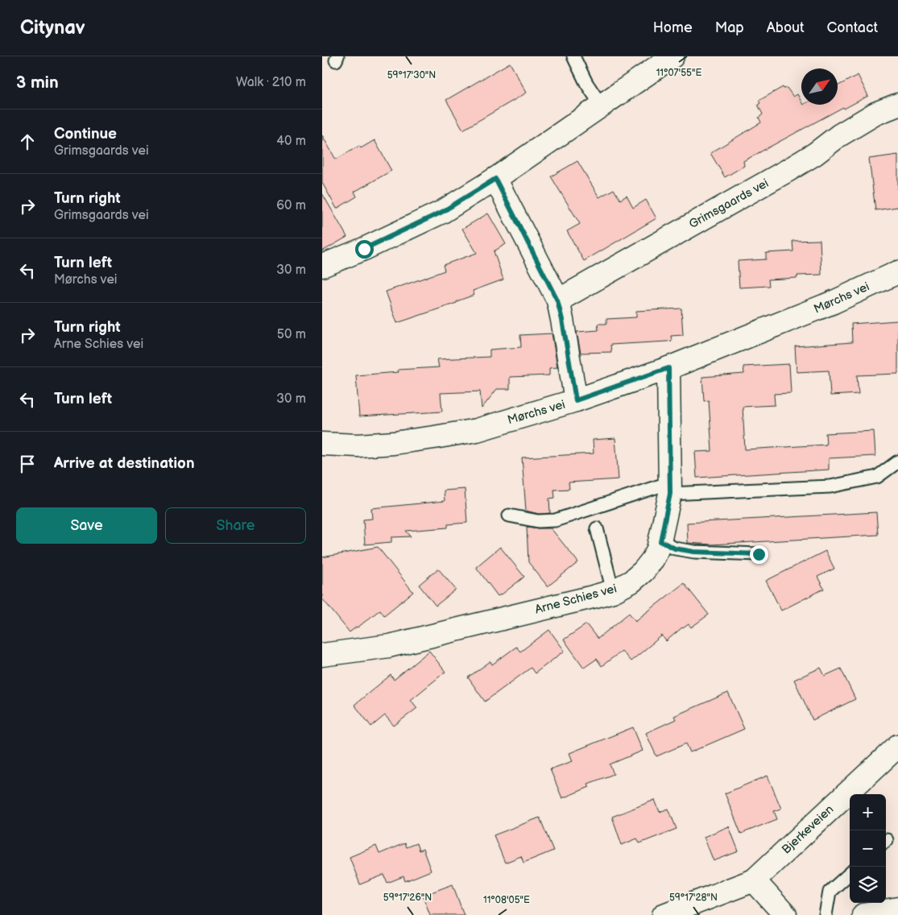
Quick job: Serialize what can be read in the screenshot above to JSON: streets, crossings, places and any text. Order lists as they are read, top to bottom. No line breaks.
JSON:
{"streets":{"street":["Grimsgaards vei","Mørchs vei","Arne Schies vei","Bjerkeveien"]},"crossings":[["Mørchs vei","Arne Schies vei"]],"north":"top right","page":{"header":"Citynav","nav":["Home","Map","About","Contact"],"heading":["3 min","Walk · 210 m"],"list":[["Continue","Grimsgaards vei","40 m"],["Turn right","Grimsgaards vei","60 m"],["Turn left","Mørchs vei","30 m"],["Turn right","Arne Schies vei","50 m"],["Turn left","30 m"],"Arrive at destination"],"buttons":["Save","Share"],"map_buttons":["+","−"]},"coordinates":["11°07'55\"E","59°17'30\"N","59°17'26\"N","59°17'28\"N","11°08'05\"E"]}
